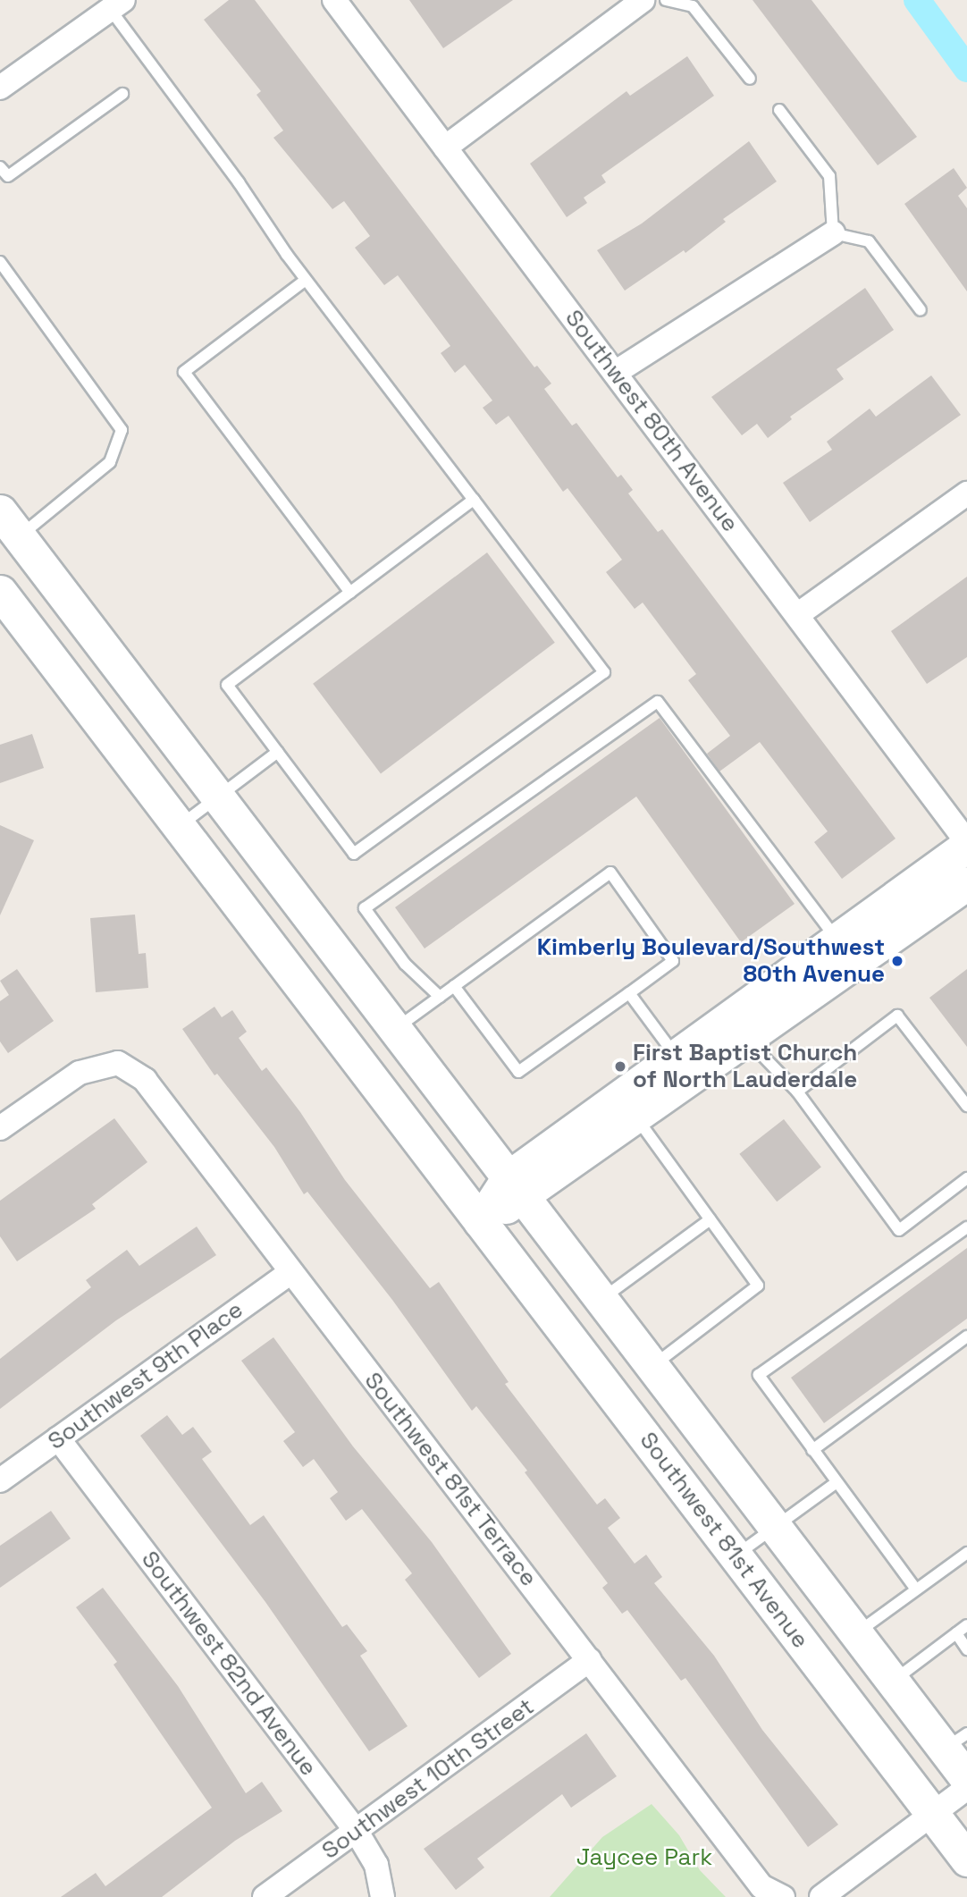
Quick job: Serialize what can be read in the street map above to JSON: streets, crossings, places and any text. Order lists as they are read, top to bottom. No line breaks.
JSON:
{"streets":{"street":["Southwest 80th Avenue","Southwest 9th Place","Southwest 81st Terrace","Southwest 81st Avenue","Southwest 82nd Avenue","Southwest 10th Street"]},"crossings":[["Southwest 9th Place","Southwest 81st Terrace"],["Southwest 9th Place","Southwest 82nd Avenue"],["Southwest 81st Terrace","Southwest 10th Street"],["Southwest 82nd Avenue","Southwest 10th Street"]],"parks":["Jaycee Park"],"places":["Kimberly Boulevard/Southwest 80th Avenue","First Baptist Church of North Lauderdale"]}
